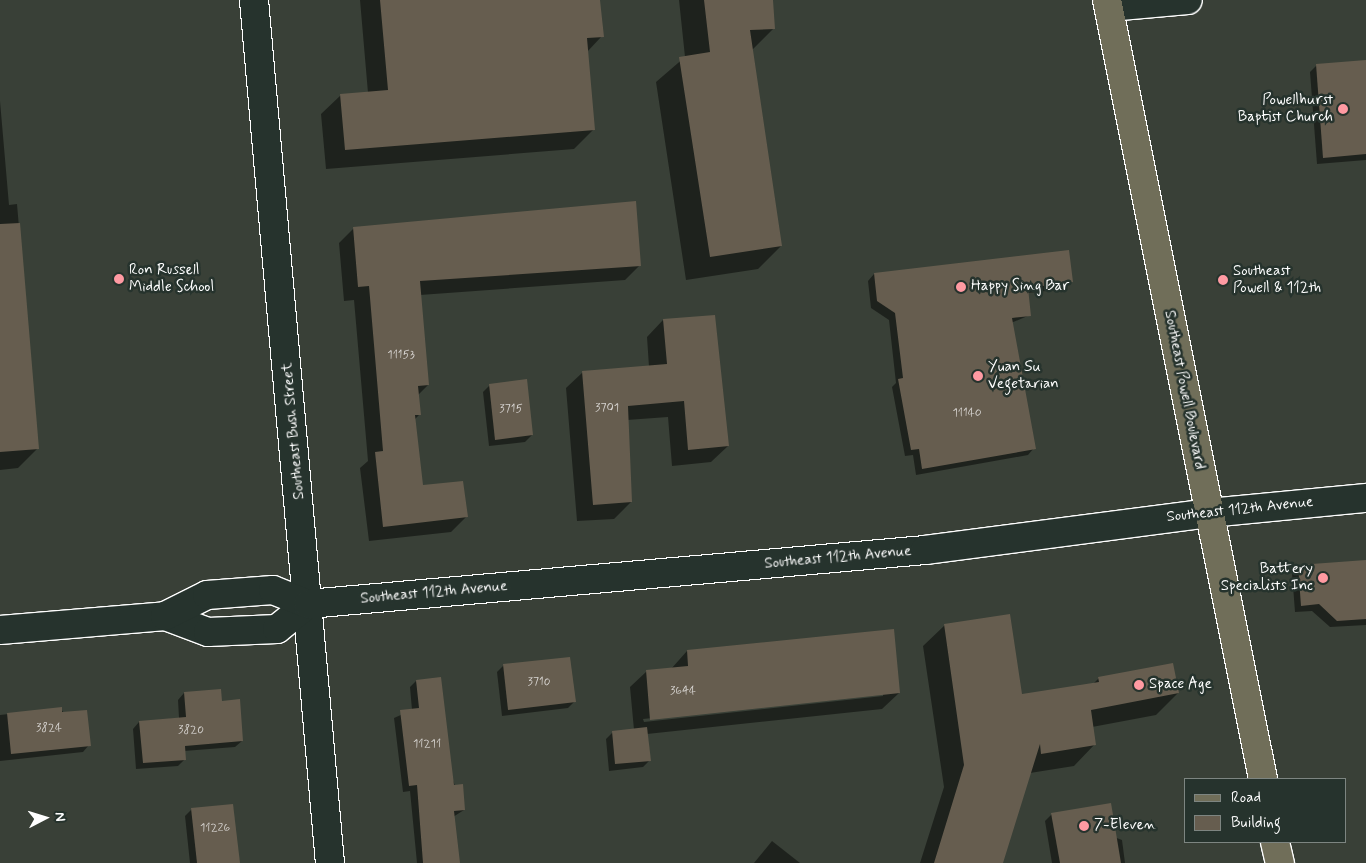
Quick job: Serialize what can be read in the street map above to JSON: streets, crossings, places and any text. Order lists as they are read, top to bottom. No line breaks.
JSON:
{"streets":{"main road":["Southeast Powell Boulevard"],"street":["Southeast Bush Street","Southeast 112th Avenue"]},"crossings":[["Southeast Powell Boulevard","Southeast 112th Avenue"],["Southeast Bush Street","Southeast 112th Avenue"]],"places":["Powellhurst Baptist Church","Ron Russell Middle School","Southeast Powell & 112th","Happy Sing Bar","Yuan Su Vegetarian","Battery Specialists Inc","Space Age","7-Eleven"],"house_numbers":["11153","3701","3715","11140","3710","3644","3824","3820","11211","11226"],"legend":["Road","Building"],"north":"right"}
